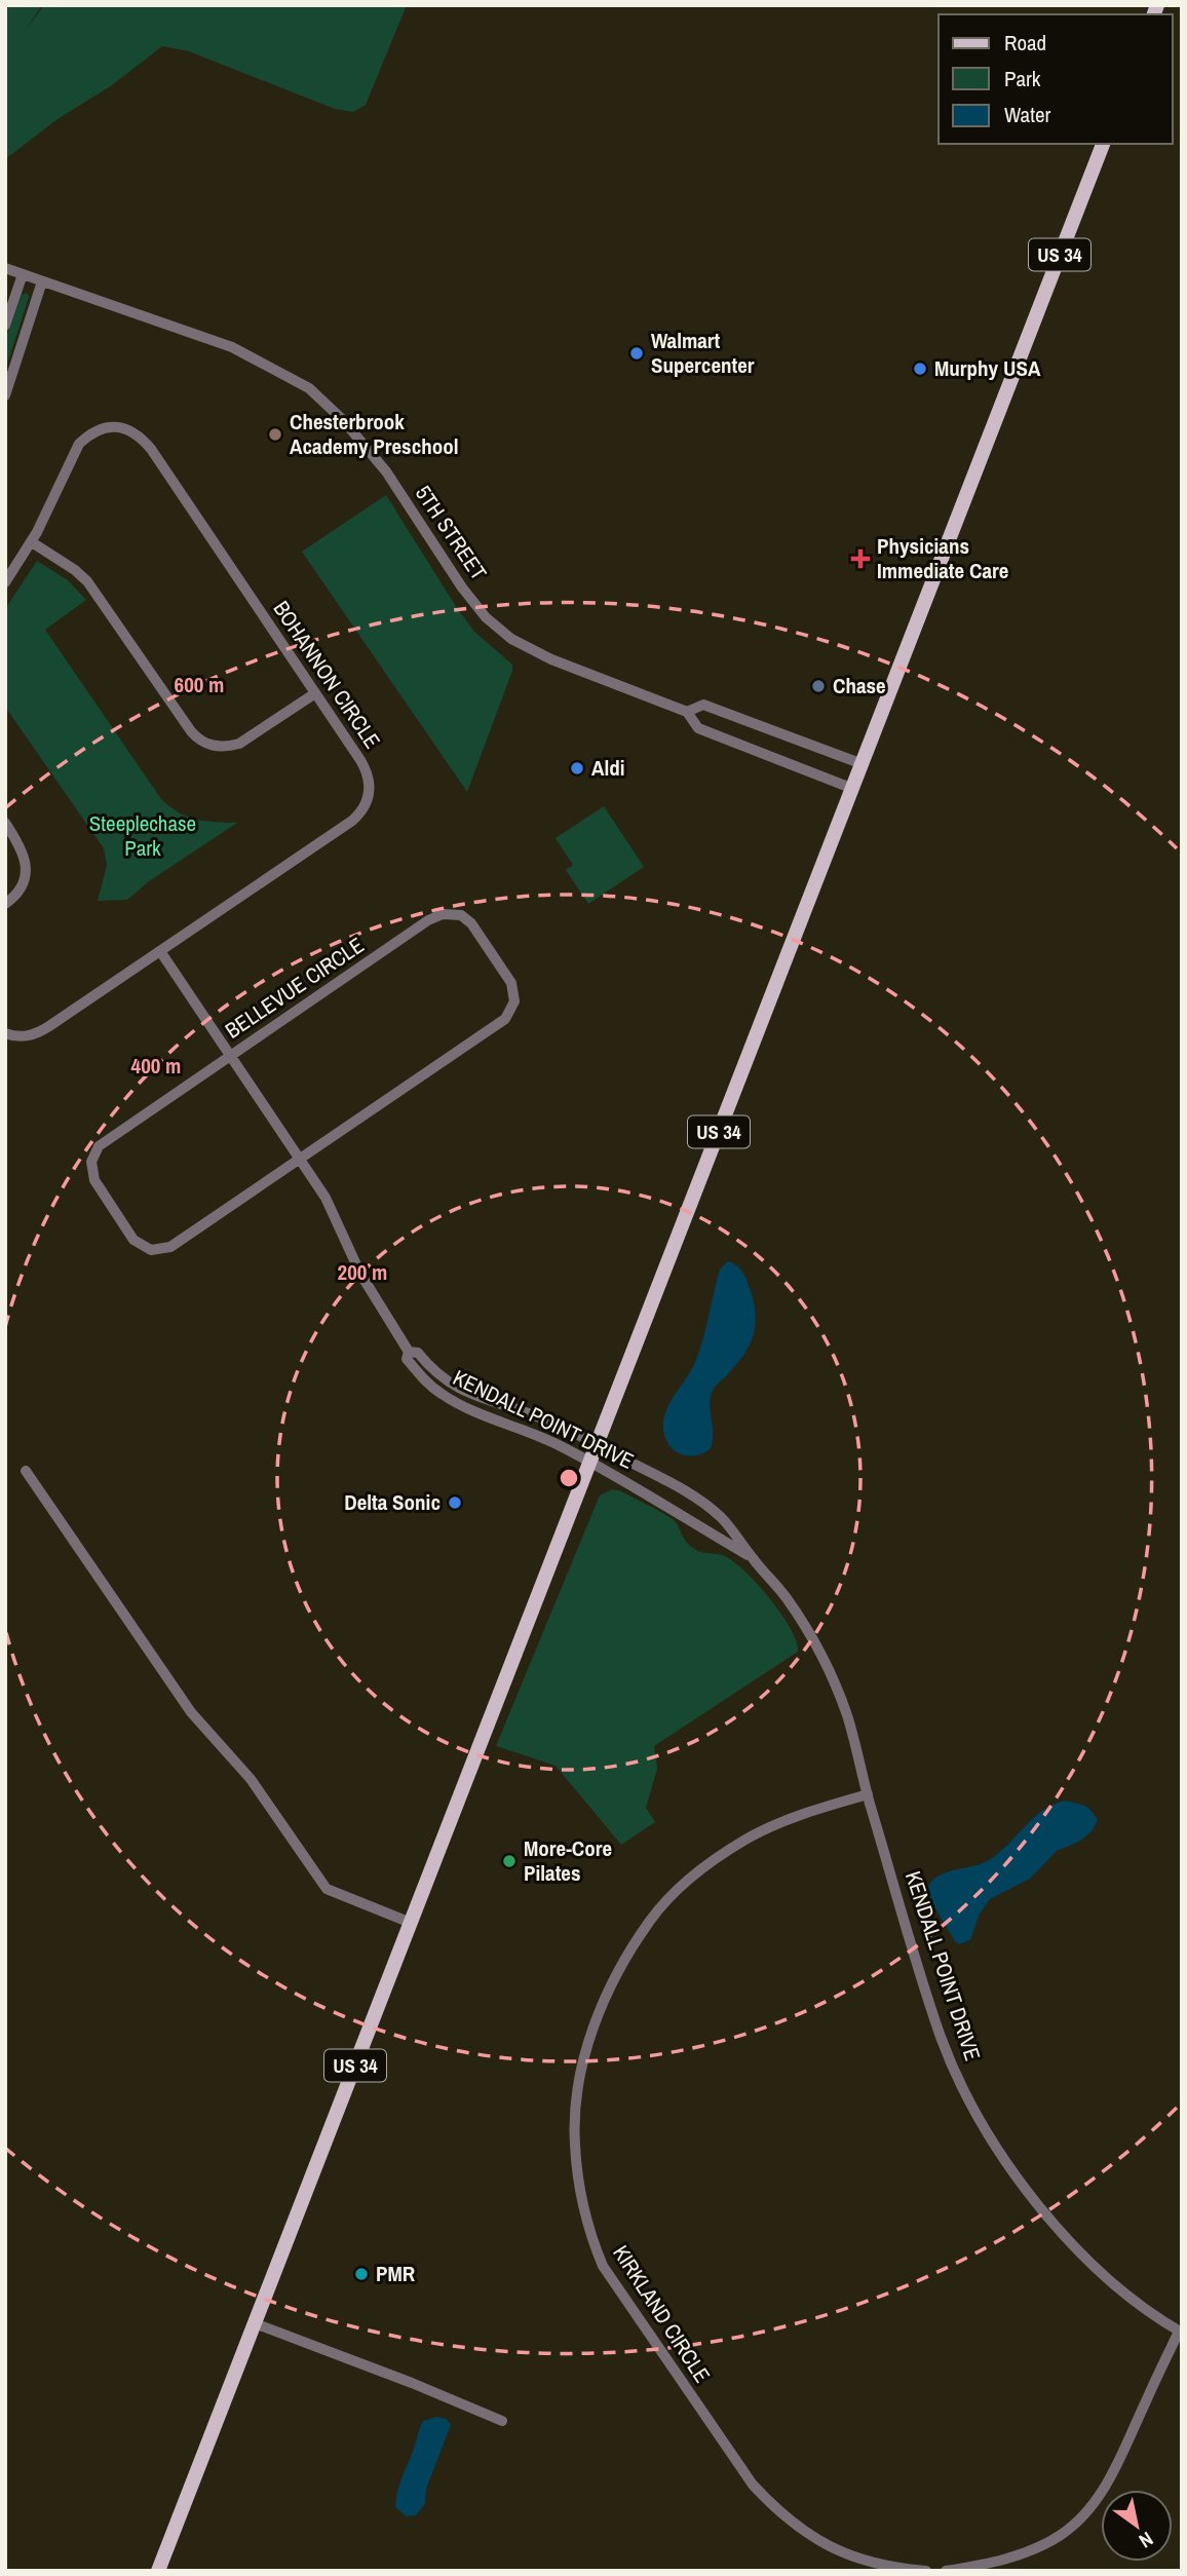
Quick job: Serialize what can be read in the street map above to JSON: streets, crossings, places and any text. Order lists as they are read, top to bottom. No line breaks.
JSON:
{"streets":{"main road":["US 34"],"street":["5TH STREET","BOHANNON CIRCLE","BELLEVUE CIRCLE","KENDALL POINT DRIVE","KIRKLAND CIRCLE"]},"crossings":[["US 34","5TH STREET"],["US 34","KENDALL POINT DRIVE"],["BOHANNON CIRCLE","KENDALL POINT DRIVE"],["BELLEVUE CIRCLE","KENDALL POINT DRIVE"],["KENDALL POINT DRIVE","KIRKLAND CIRCLE"]],"parks":["Steeplechase Park"],"places":{"other":["Walmart Supercenter","Murphy USA","Chesterbrook Academy Preschool","Chase","Aldi","Delta Sonic","More-Core Pilates","PMR"],"health":["Physicians Immediate Care"]},"legend":["Road","Park","Water"],"north":"bottom right","rings":["600 m","400 m","200 m"]}
